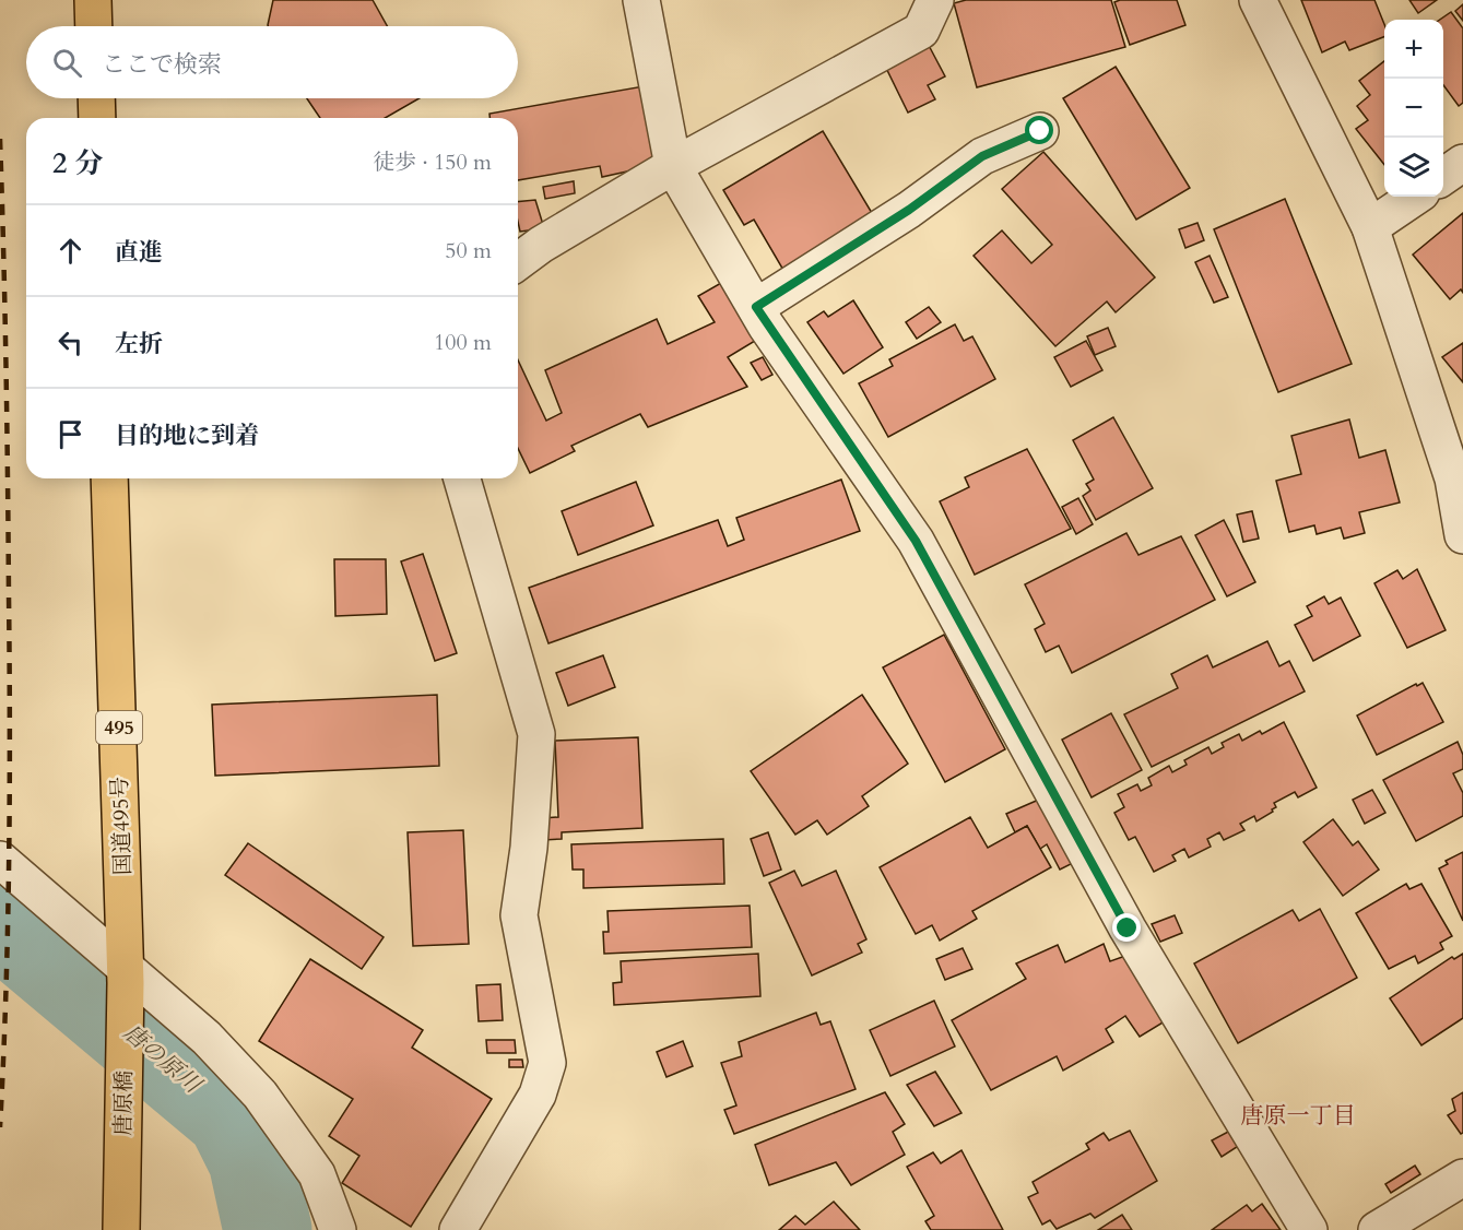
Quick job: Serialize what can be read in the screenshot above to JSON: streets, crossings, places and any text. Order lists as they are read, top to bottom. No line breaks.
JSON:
{"streets":{"highway":["495","国道495号","唐原橋"]},"crossings":[["国道495号","唐原橋"]],"districts":["唐原一丁目"],"water":["唐の原川"],"page":{"map_buttons":["+","−"],"search":"ここで検索","heading":["2 分","徒歩 · 150 m"],"list":[["直進","50 m"],["左折","100 m"],"目的地に到着"]}}
